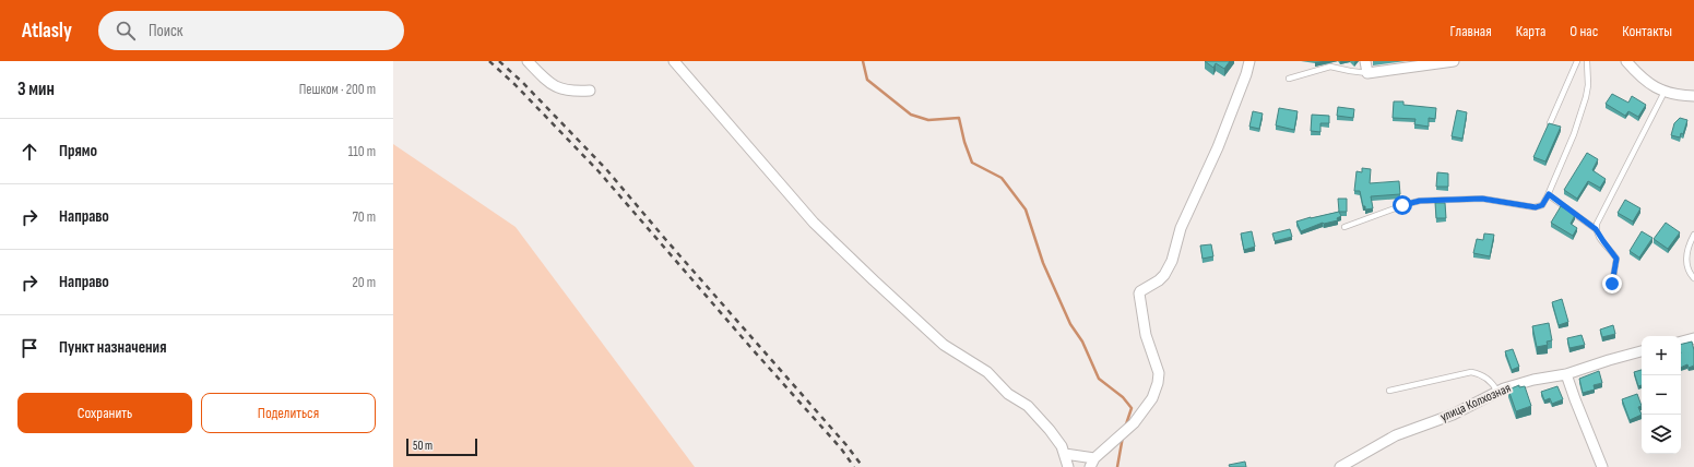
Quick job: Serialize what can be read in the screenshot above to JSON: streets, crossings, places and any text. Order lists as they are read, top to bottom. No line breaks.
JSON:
{"streets":{"street":["улица Колхозная"]},"scale_bar":"50 m","page":{"header":"Atlasly","search":"Поиск","nav":["Главная","Карта","О нас","Контакты"],"heading":["3 мин","Пешком · 200 m"],"list":[["Прямо","110 m"],["Направо","70 m"],["Направо","20 m"],"Пункт назначения"],"map_buttons":["+","−"],"buttons":["Сохранить","Поделиться"],"scale":"50 m"}}
